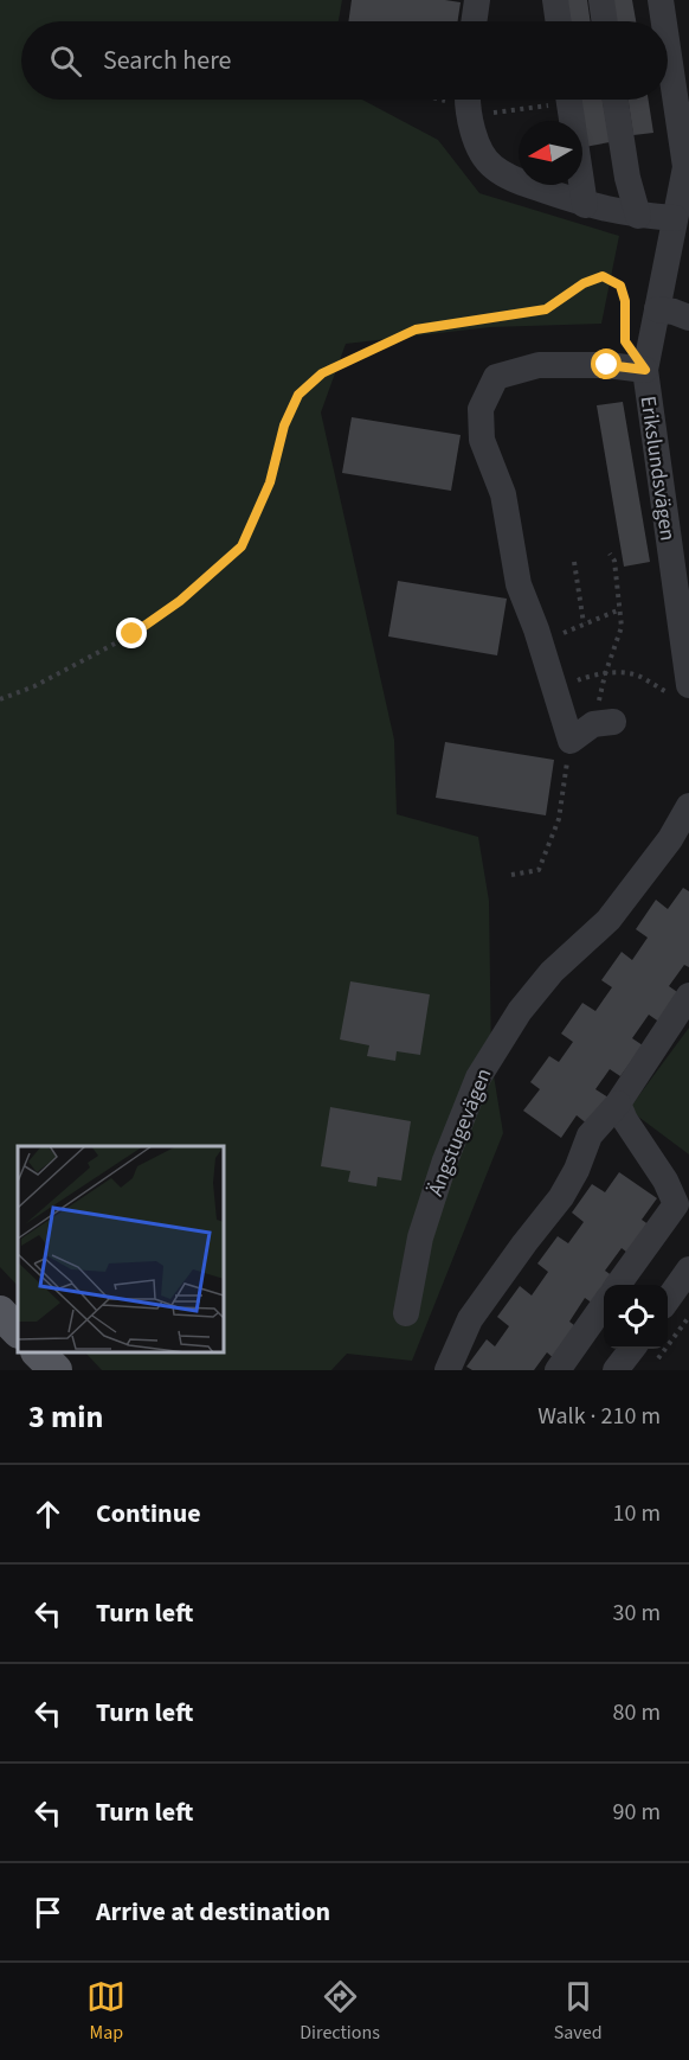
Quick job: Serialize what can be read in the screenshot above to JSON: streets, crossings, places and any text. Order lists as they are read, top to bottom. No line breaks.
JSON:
{"streets":{"street":["Erikslundsvägen","Ängstugevägen"]},"north":"left","page":{"search":"Search here","heading":["3 min","Walk · 210 m"],"list":[["Continue","10 m"],["Turn left","30 m"],["Turn left","80 m"],["Turn left","90 m"],"Arrive at destination"],"nav":["Map","Directions","Saved"]}}
